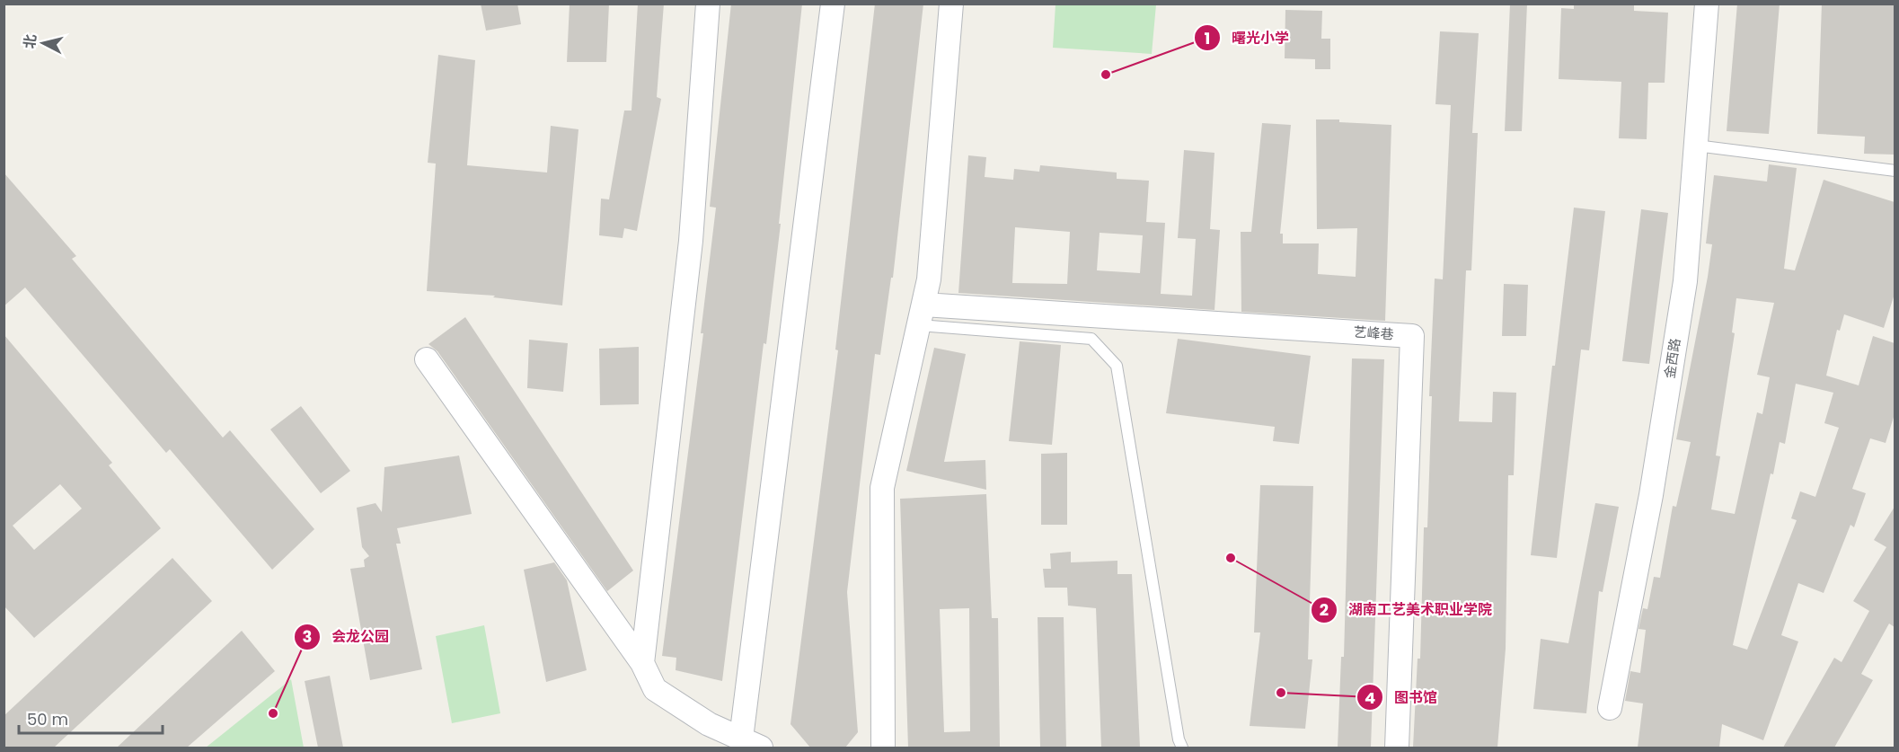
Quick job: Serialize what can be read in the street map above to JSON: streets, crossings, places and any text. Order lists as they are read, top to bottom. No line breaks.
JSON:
{"streets":{"street":["艺峰巷","金西路"]},"places":["曙光小学","湖南工艺美术职业学院","图书馆","会龙公园"],"scale_bar":"50 m","north":"left"}
